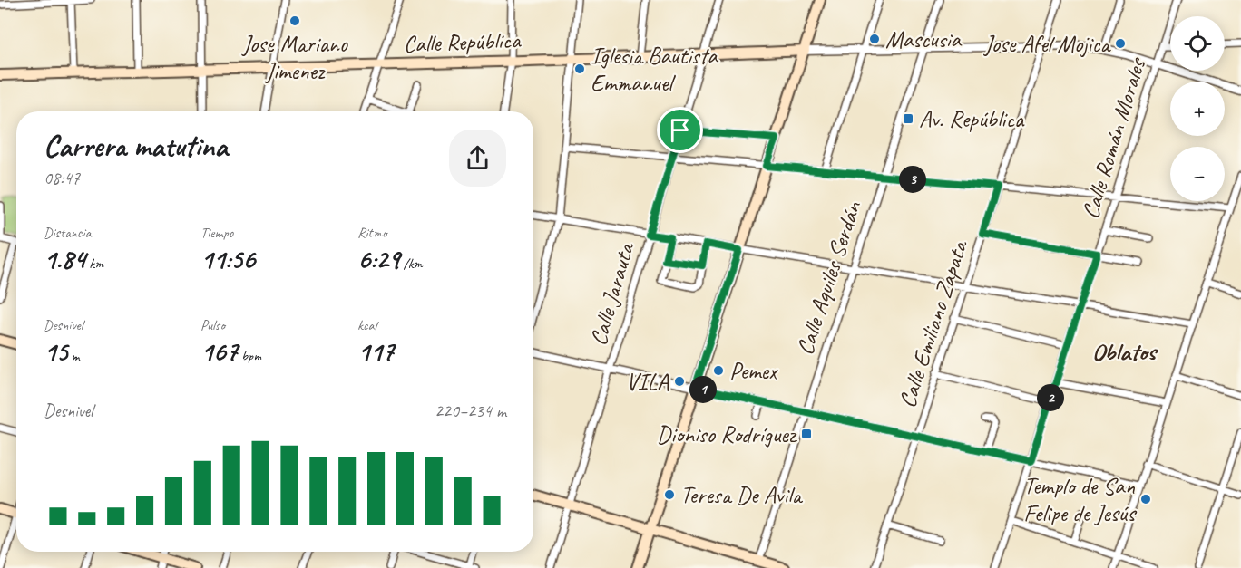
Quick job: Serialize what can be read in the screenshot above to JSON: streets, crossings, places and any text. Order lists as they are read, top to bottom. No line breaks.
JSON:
{"streets":{"main road":["Calle República"],"street":["Calle Román Morales","Calle Aquiles Serdán","Calle Jarauta","Calle Emiliano Zapata"]},"crossings":[["Calle República","Calle Román Morales"],["Calle República","Calle Aquiles Serdán"],["Calle República","Calle Jarauta"],["Calle República","Calle Emiliano Zapata"]],"districts":["Oblatos"],"places":{"other":["Jose Mariano Jimenez","Mascusia","Jose Afel Mojica","Iglesia Bautista Emmanuel","Pemex","VILA","Teresa De Avila","Templo de San Felipe de Jesús"],"transit":["Av. República","Dioniso Rodríguez"]},"page":{"map_buttons":["+","−"],"heading":["Carrera matutina","08:47"],"pins":["3","1","2"],"stats":[["Distancia","1.84 km"],["Tiempo","11:56"],["Ritmo","6:29 /km"],["Desnivel","15 m"],["Pulso","167 bpm"],["kcal","117"]],"chart":["Desnivel","220–234 m"]}}
